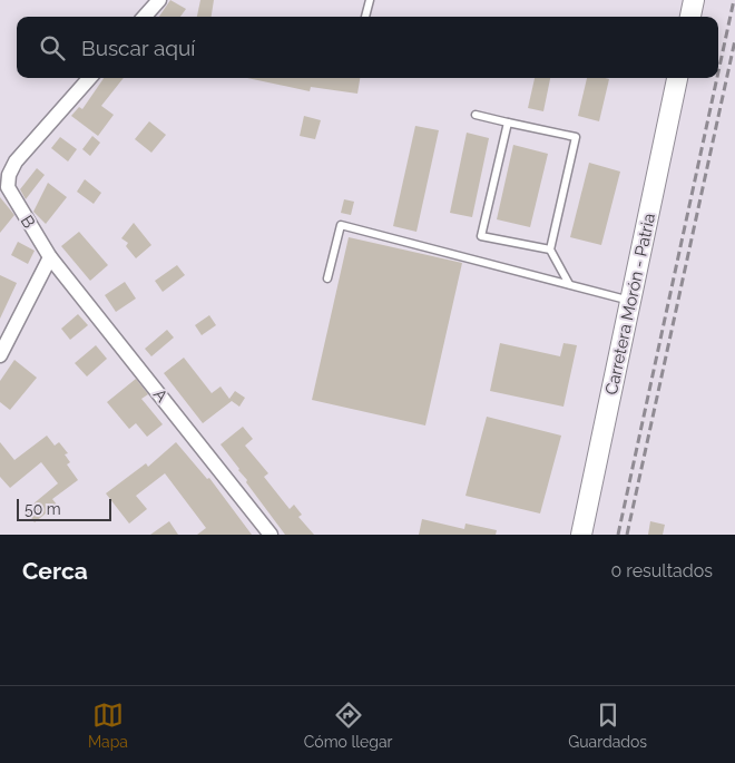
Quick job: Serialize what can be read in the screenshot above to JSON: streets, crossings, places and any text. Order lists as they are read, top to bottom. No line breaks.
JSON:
{"streets":{"main road":["Carretera Morón - Patria"],"street":["B","A"]},"crossings":[["B","A"]],"scale_bar":"50 m","page":{"search":"Buscar aquí","scale":"50 m","heading":["Cerca","0 resultados"],"nav":["Mapa","Cómo llegar","Guardados"]}}
